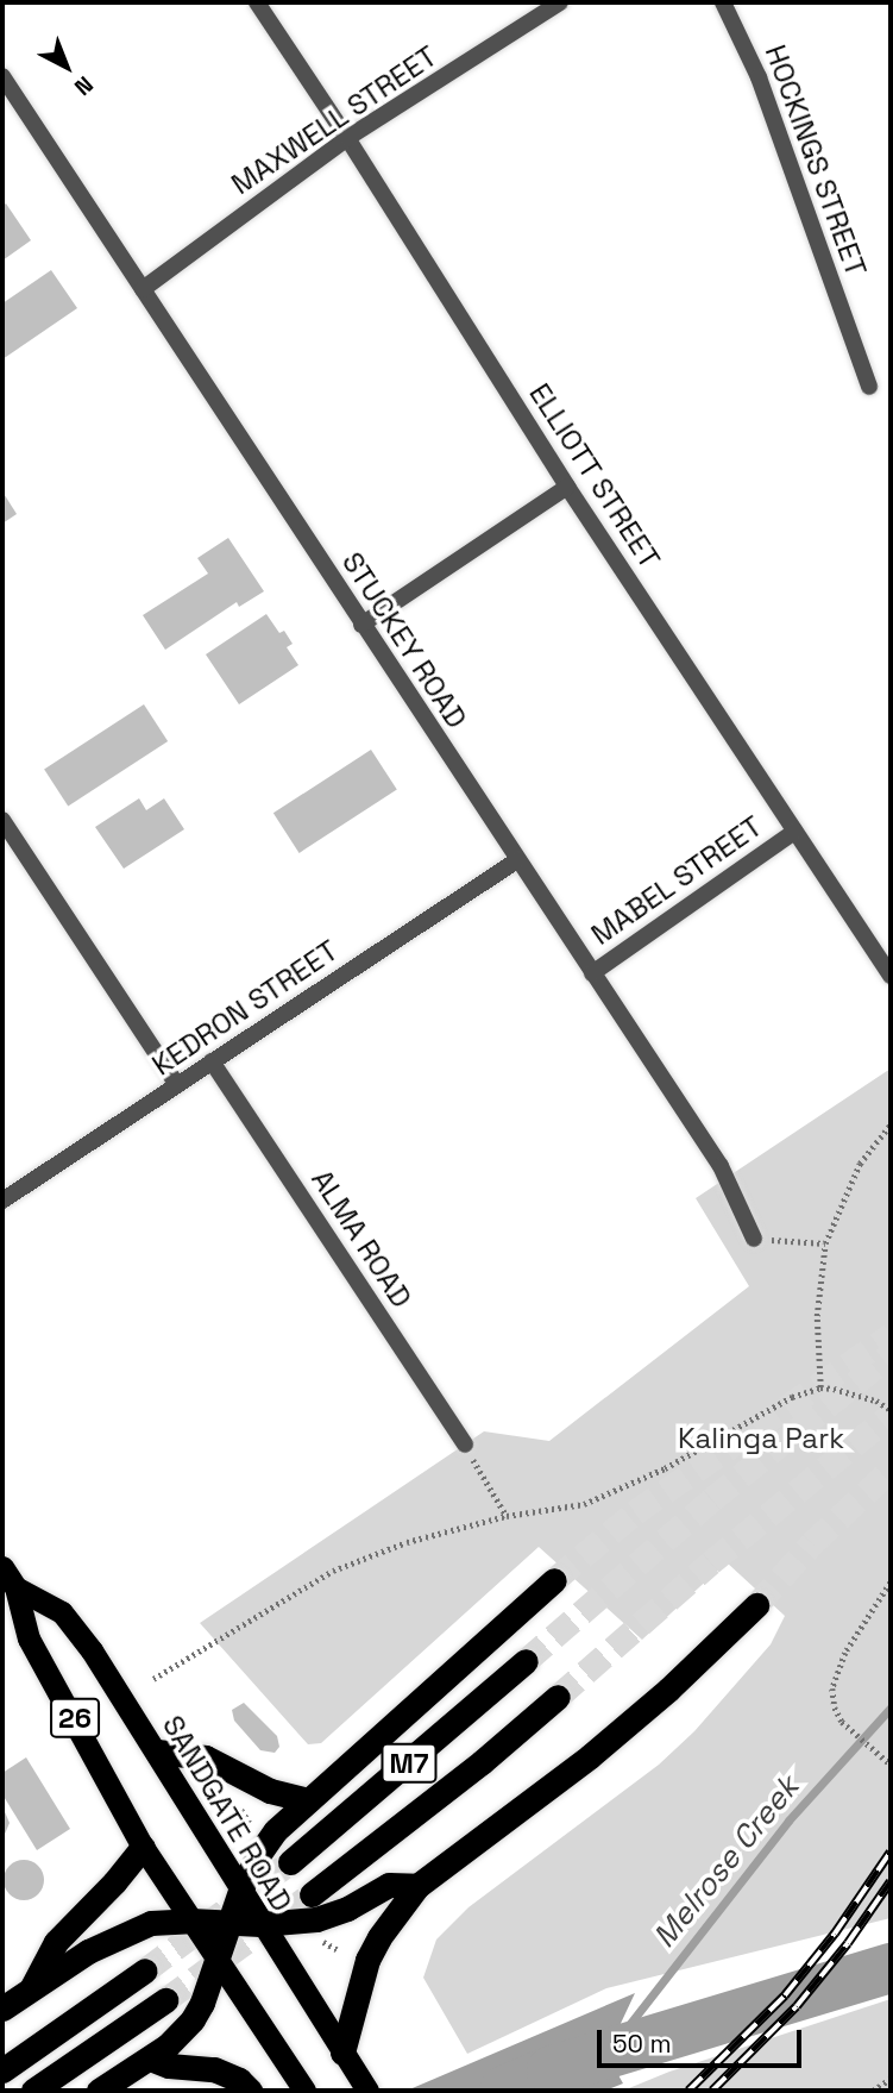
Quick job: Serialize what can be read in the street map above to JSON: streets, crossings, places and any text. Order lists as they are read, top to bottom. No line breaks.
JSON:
{"streets":{"highway":["26","M7","SANDGATE ROAD"],"street":["MAXWELL STREET","HOCKINGS STREET","ELLIOTT STREET","STUCKEY ROAD","MABEL STREET","KEDRON STREET","ALMA ROAD"]},"crossings":[["MAXWELL STREET","ELLIOTT STREET"],["MAXWELL STREET","STUCKEY ROAD"],["ELLIOTT STREET","MABEL STREET"],["STUCKEY ROAD","MABEL STREET"],["STUCKEY ROAD","KEDRON STREET"],["KEDRON STREET","ALMA ROAD"]],"water":["Melrose Creek"],"parks":["Kalinga Park"],"scale_bar":"50 m","north":"bottom right"}
